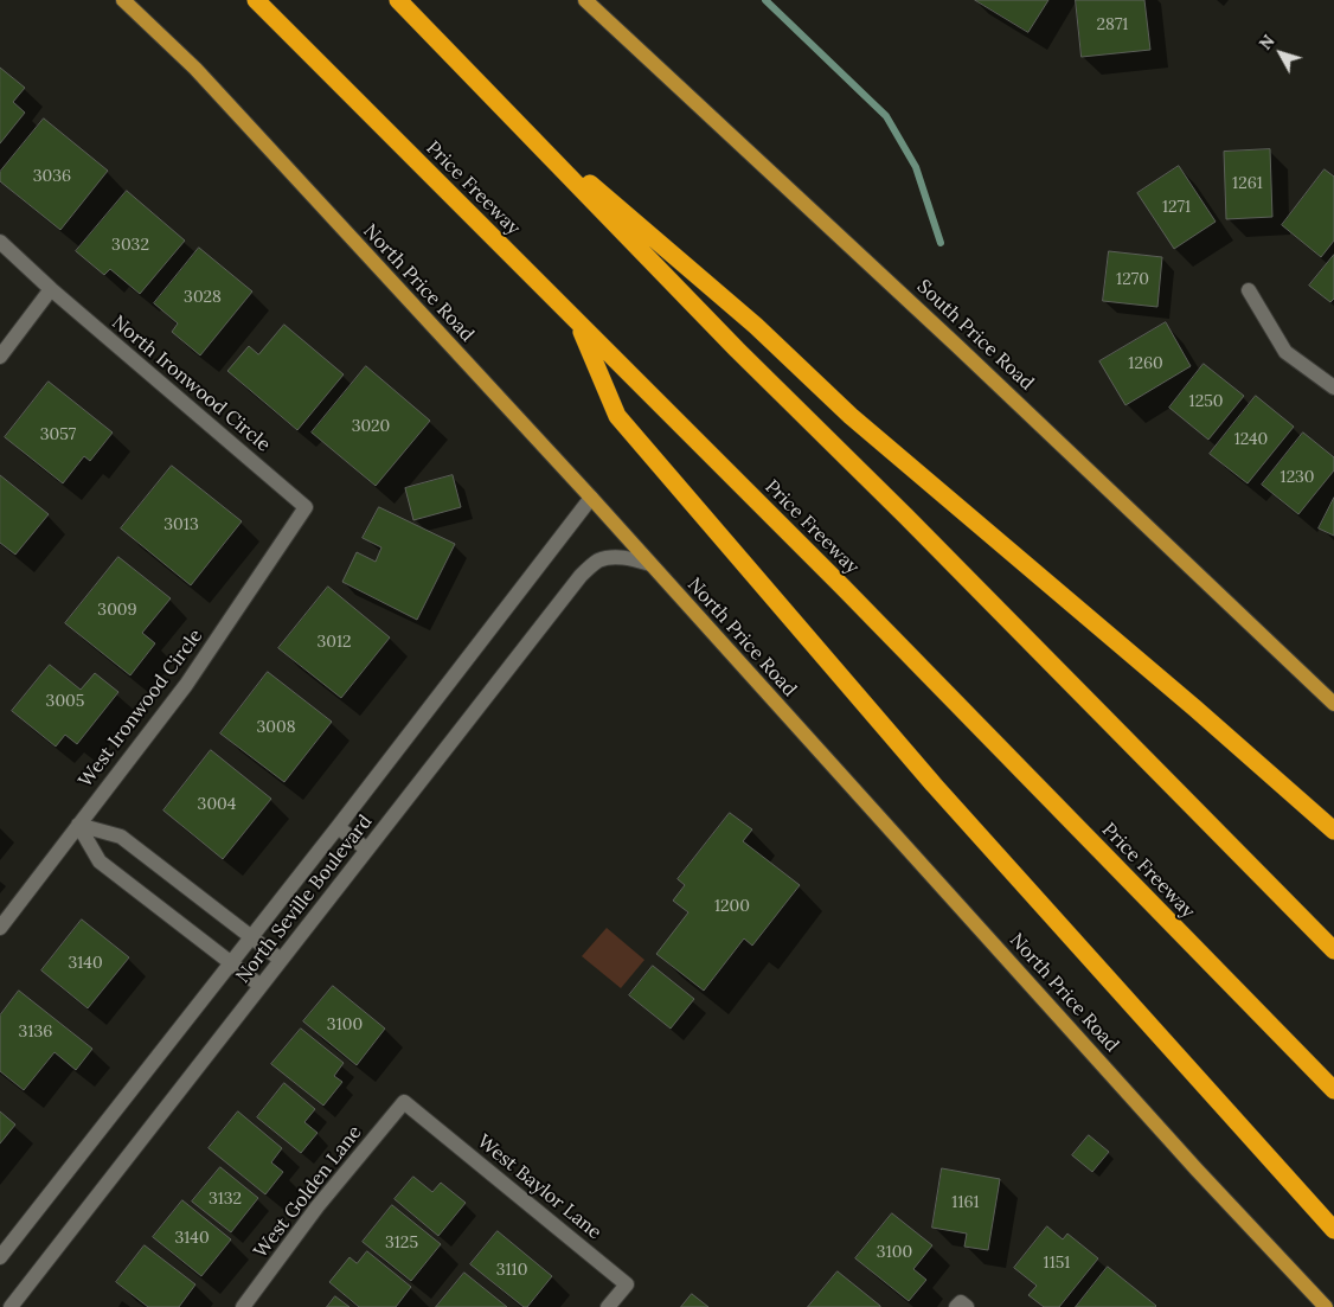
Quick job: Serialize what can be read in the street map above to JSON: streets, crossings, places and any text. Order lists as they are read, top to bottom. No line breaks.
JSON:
{"streets":{"highway":["Price Freeway"],"main road":["North Price Road","South Price Road"],"street":["North Ironwood Circle","West Ironwood Circle","North Seville Boulevard","West Baylor Lane","West Golden Lane"]},"crossings":[["North Price Road","North Seville Boulevard"],["North Ironwood Circle","West Ironwood Circle"],["West Baylor Lane","West Golden Lane"]],"house_numbers":["2871","3036","1261","1271","3032","1270","3028","1260","1250","3020","3057","1240","1230","3013","3009","3012","3005","3008","3004","1200","3140","3100","3136","3132","1161","3140","3125","3100","1151","3110"],"north":"top left"}
